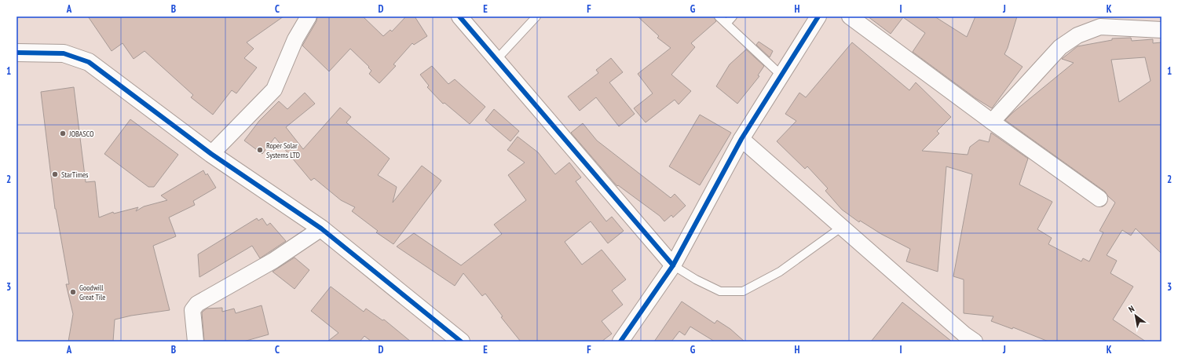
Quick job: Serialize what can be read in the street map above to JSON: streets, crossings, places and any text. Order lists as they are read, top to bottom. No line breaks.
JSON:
{"places":["JOBASCO","Roper Solar Systems LTD","StarTimes","Goodwill Great Tile"],"north":"top left","grid":{"columns":["A","B","C","D","E","F","G","H","I","J","K"],"rows":["1","2","3"]}}
